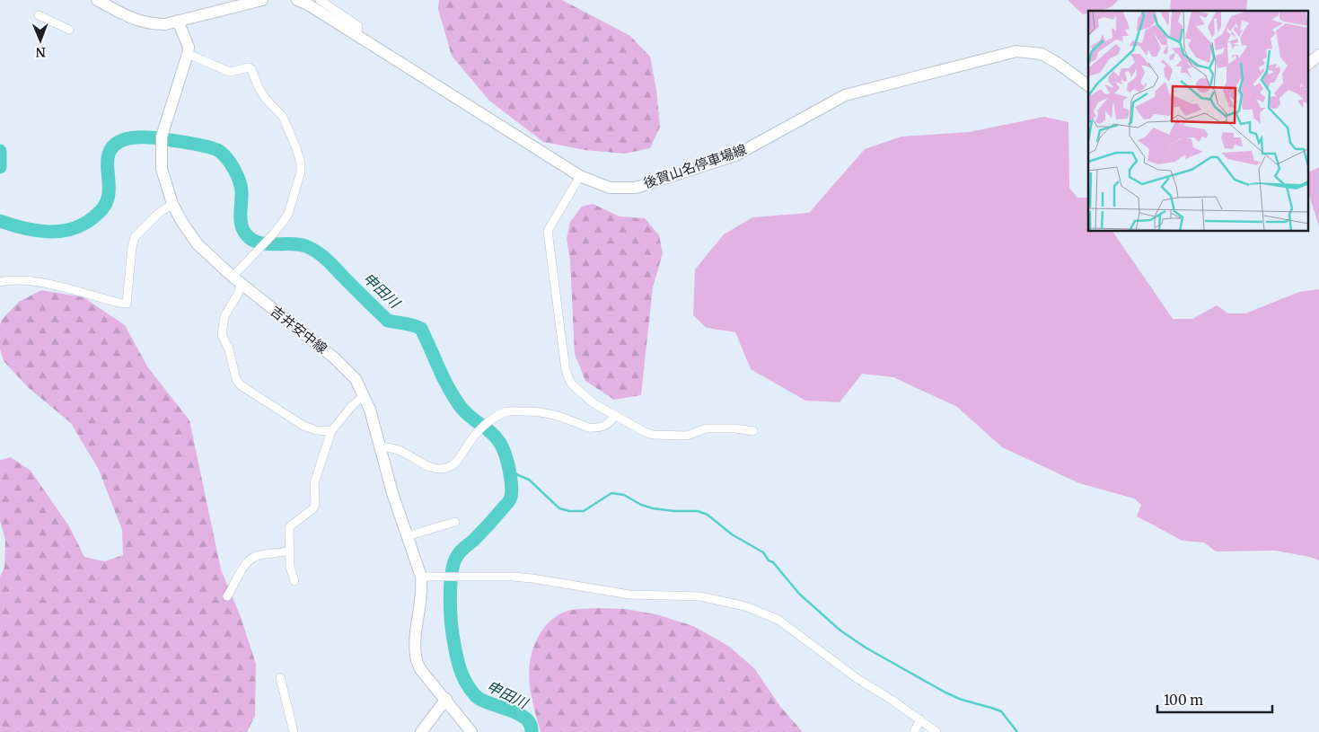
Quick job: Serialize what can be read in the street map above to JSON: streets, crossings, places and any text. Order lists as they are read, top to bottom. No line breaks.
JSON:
{"streets":{"main road":["後賀山名停車場線","吉井安中線"]},"water":["申田川"],"scale_bar":"100 m","north":"bottom"}
